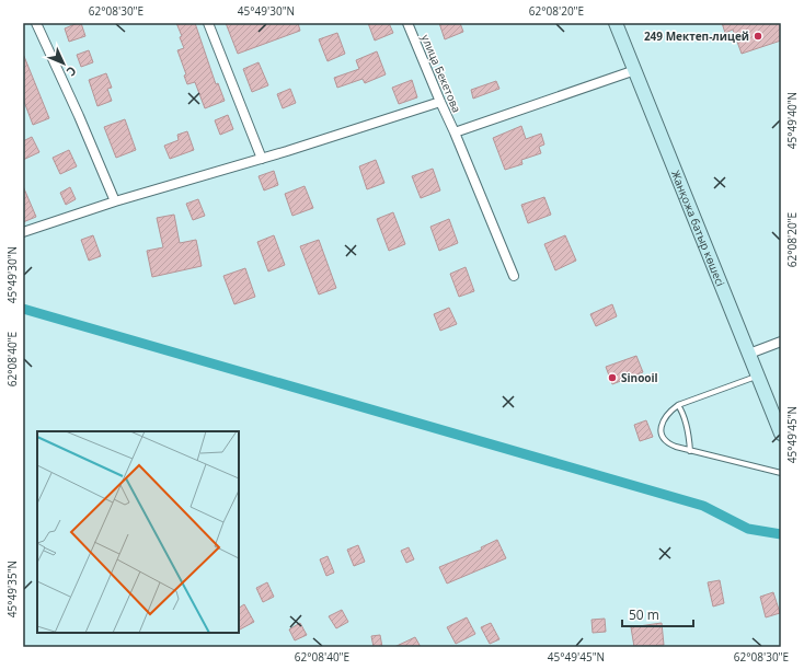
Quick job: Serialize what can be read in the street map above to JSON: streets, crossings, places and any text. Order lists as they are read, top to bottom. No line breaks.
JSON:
{"streets":{"street":["улица Бекетова","Жанқожа батыр көшесі"]},"places":["249 Мектеп-лицей","Sinooil"],"scale_bar":"50 m","north":"bottom right","coordinates":["62°08'30\"E","45°49'30\"N","62°08'20\"E","45°49'40\"N","62°08'40\"E","45°49'45\"N","45°49'35\"N"]}
